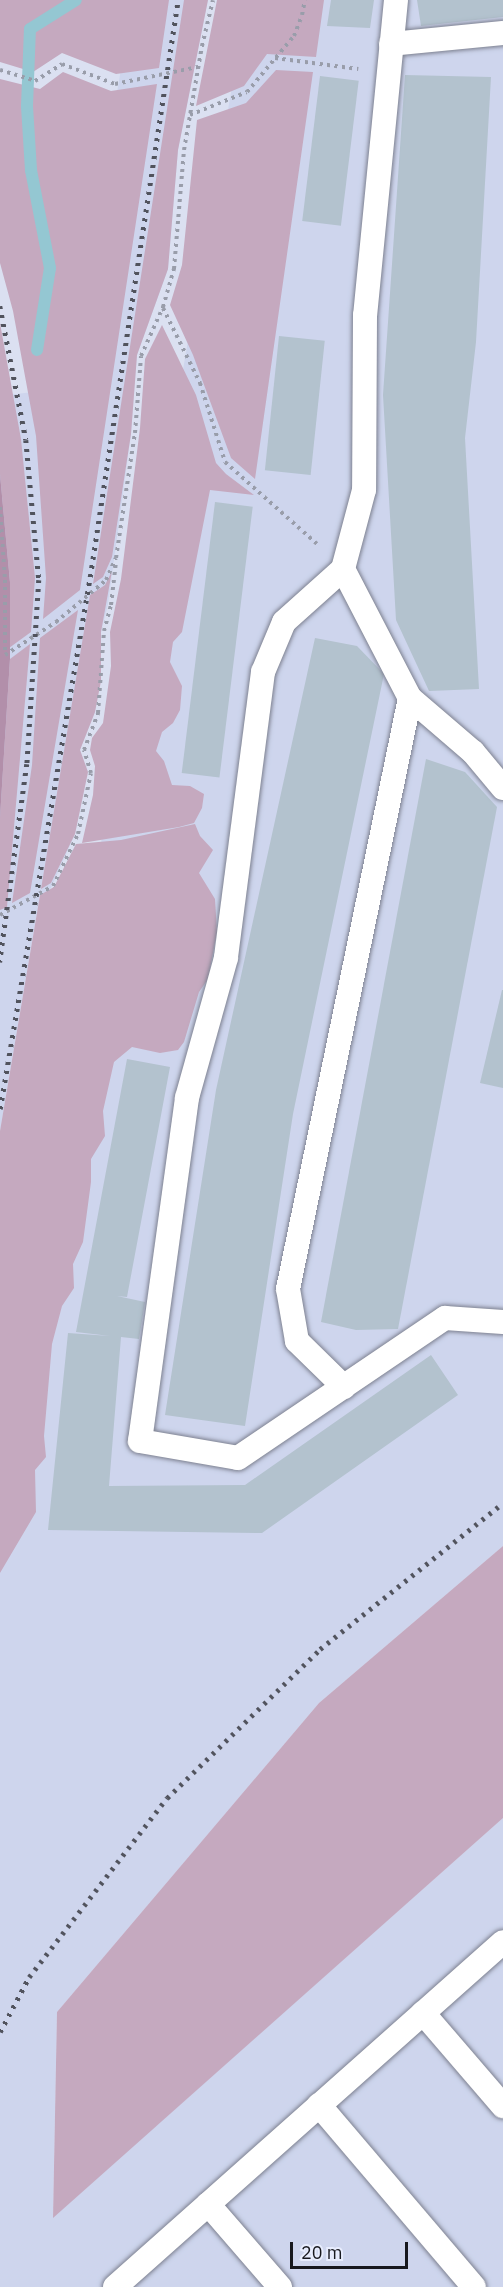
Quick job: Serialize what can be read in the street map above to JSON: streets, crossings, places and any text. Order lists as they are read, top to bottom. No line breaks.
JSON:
{"scale_bar":"20 m"}
